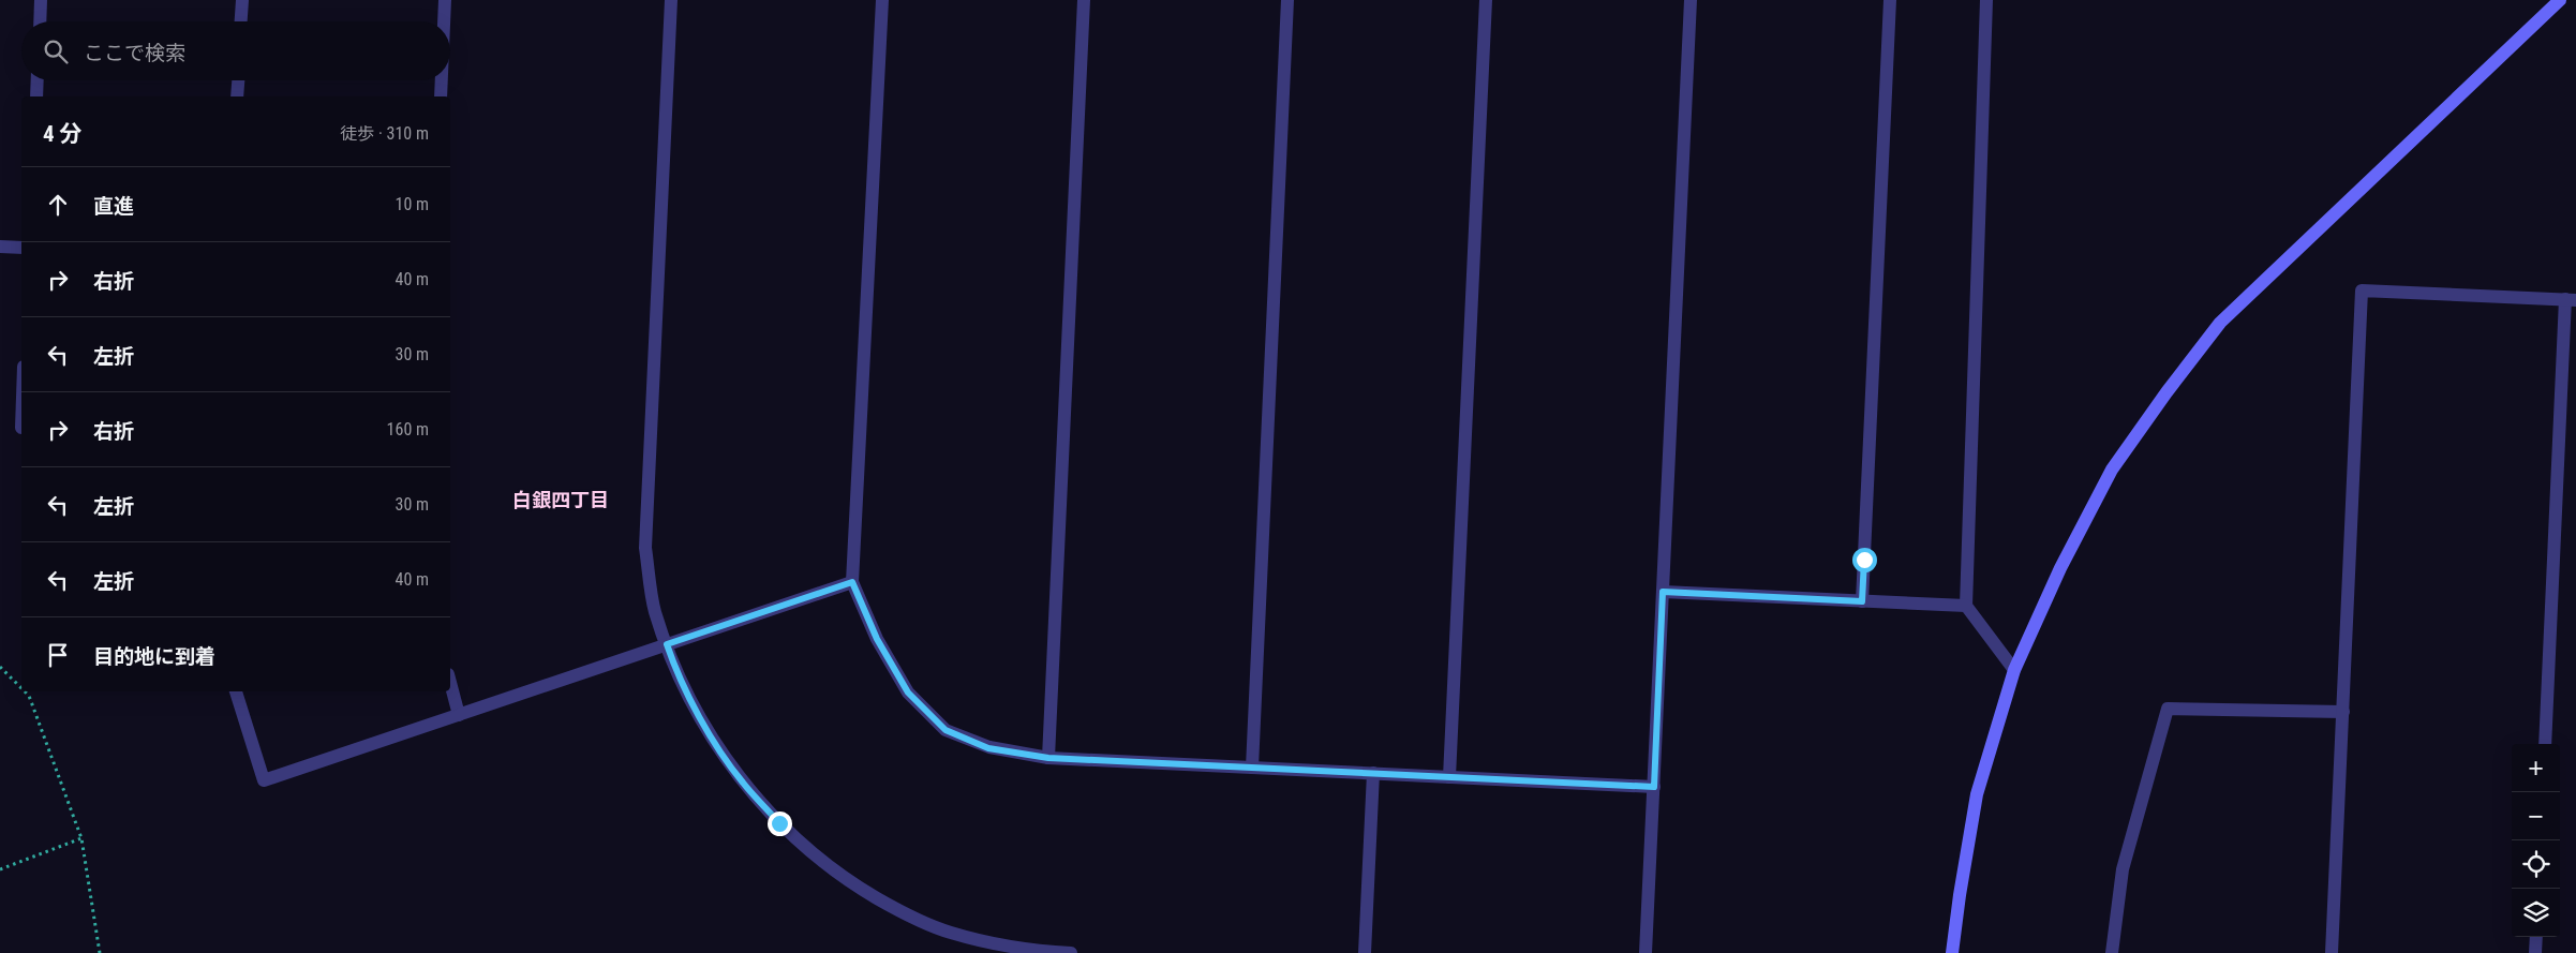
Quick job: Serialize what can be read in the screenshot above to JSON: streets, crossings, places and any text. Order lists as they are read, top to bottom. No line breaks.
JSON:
{"districts":["白銀四丁目"],"page":{"search":"ここで検索","heading":["4 分","徒歩 · 310 m"],"list":[["直進","10 m"],["右折","40 m"],["左折","30 m"],["右折","160 m"],["左折","30 m"],["左折","40 m"],"目的地に到着"],"map_buttons":["+","−"]}}
